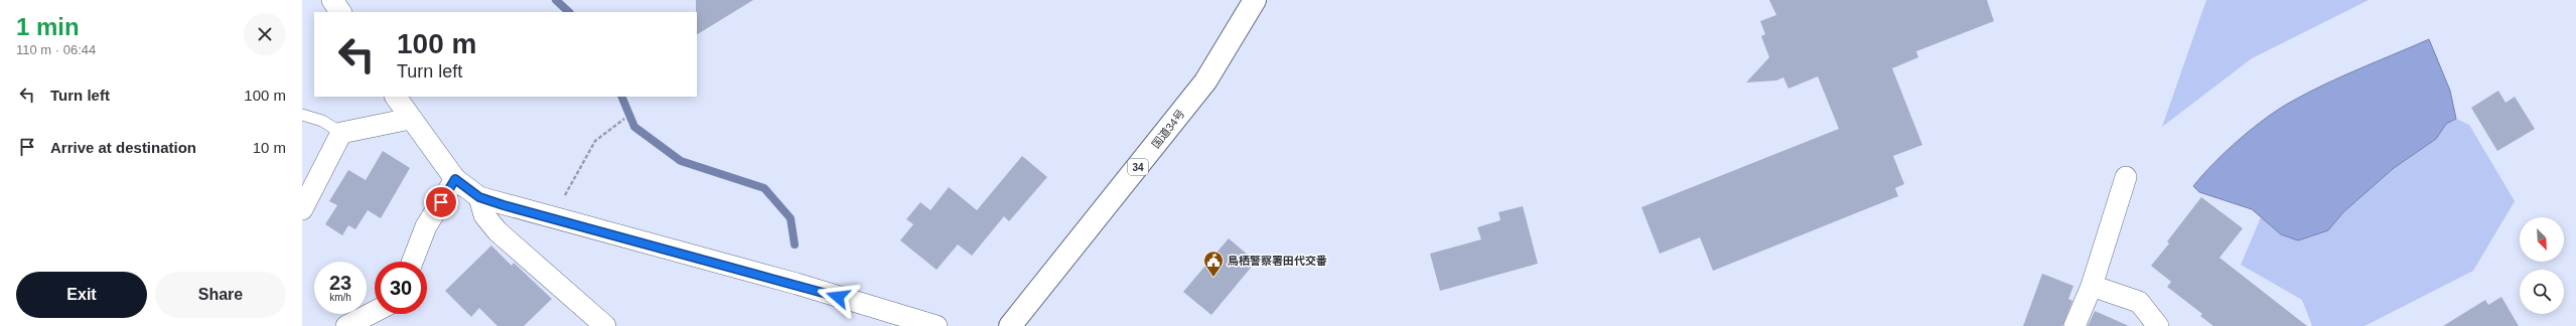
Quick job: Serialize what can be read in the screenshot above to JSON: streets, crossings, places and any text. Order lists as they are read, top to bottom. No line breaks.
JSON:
{"streets":{"highway":["国道34号","34"]},"places":{"public building":["鳥栖警察署田代交番"]},"north":"bottom right","page":{"heading":["1 min","110 m · 06:44"],"turn":["100 m","Turn left"],"list":[{"name":"Turn left","value":"100 m"},{"name":"Arrive at destination","value":"10 m"}],"speed":"23 km/h","limit":"30","buttons":["Exit","Share"]}}
